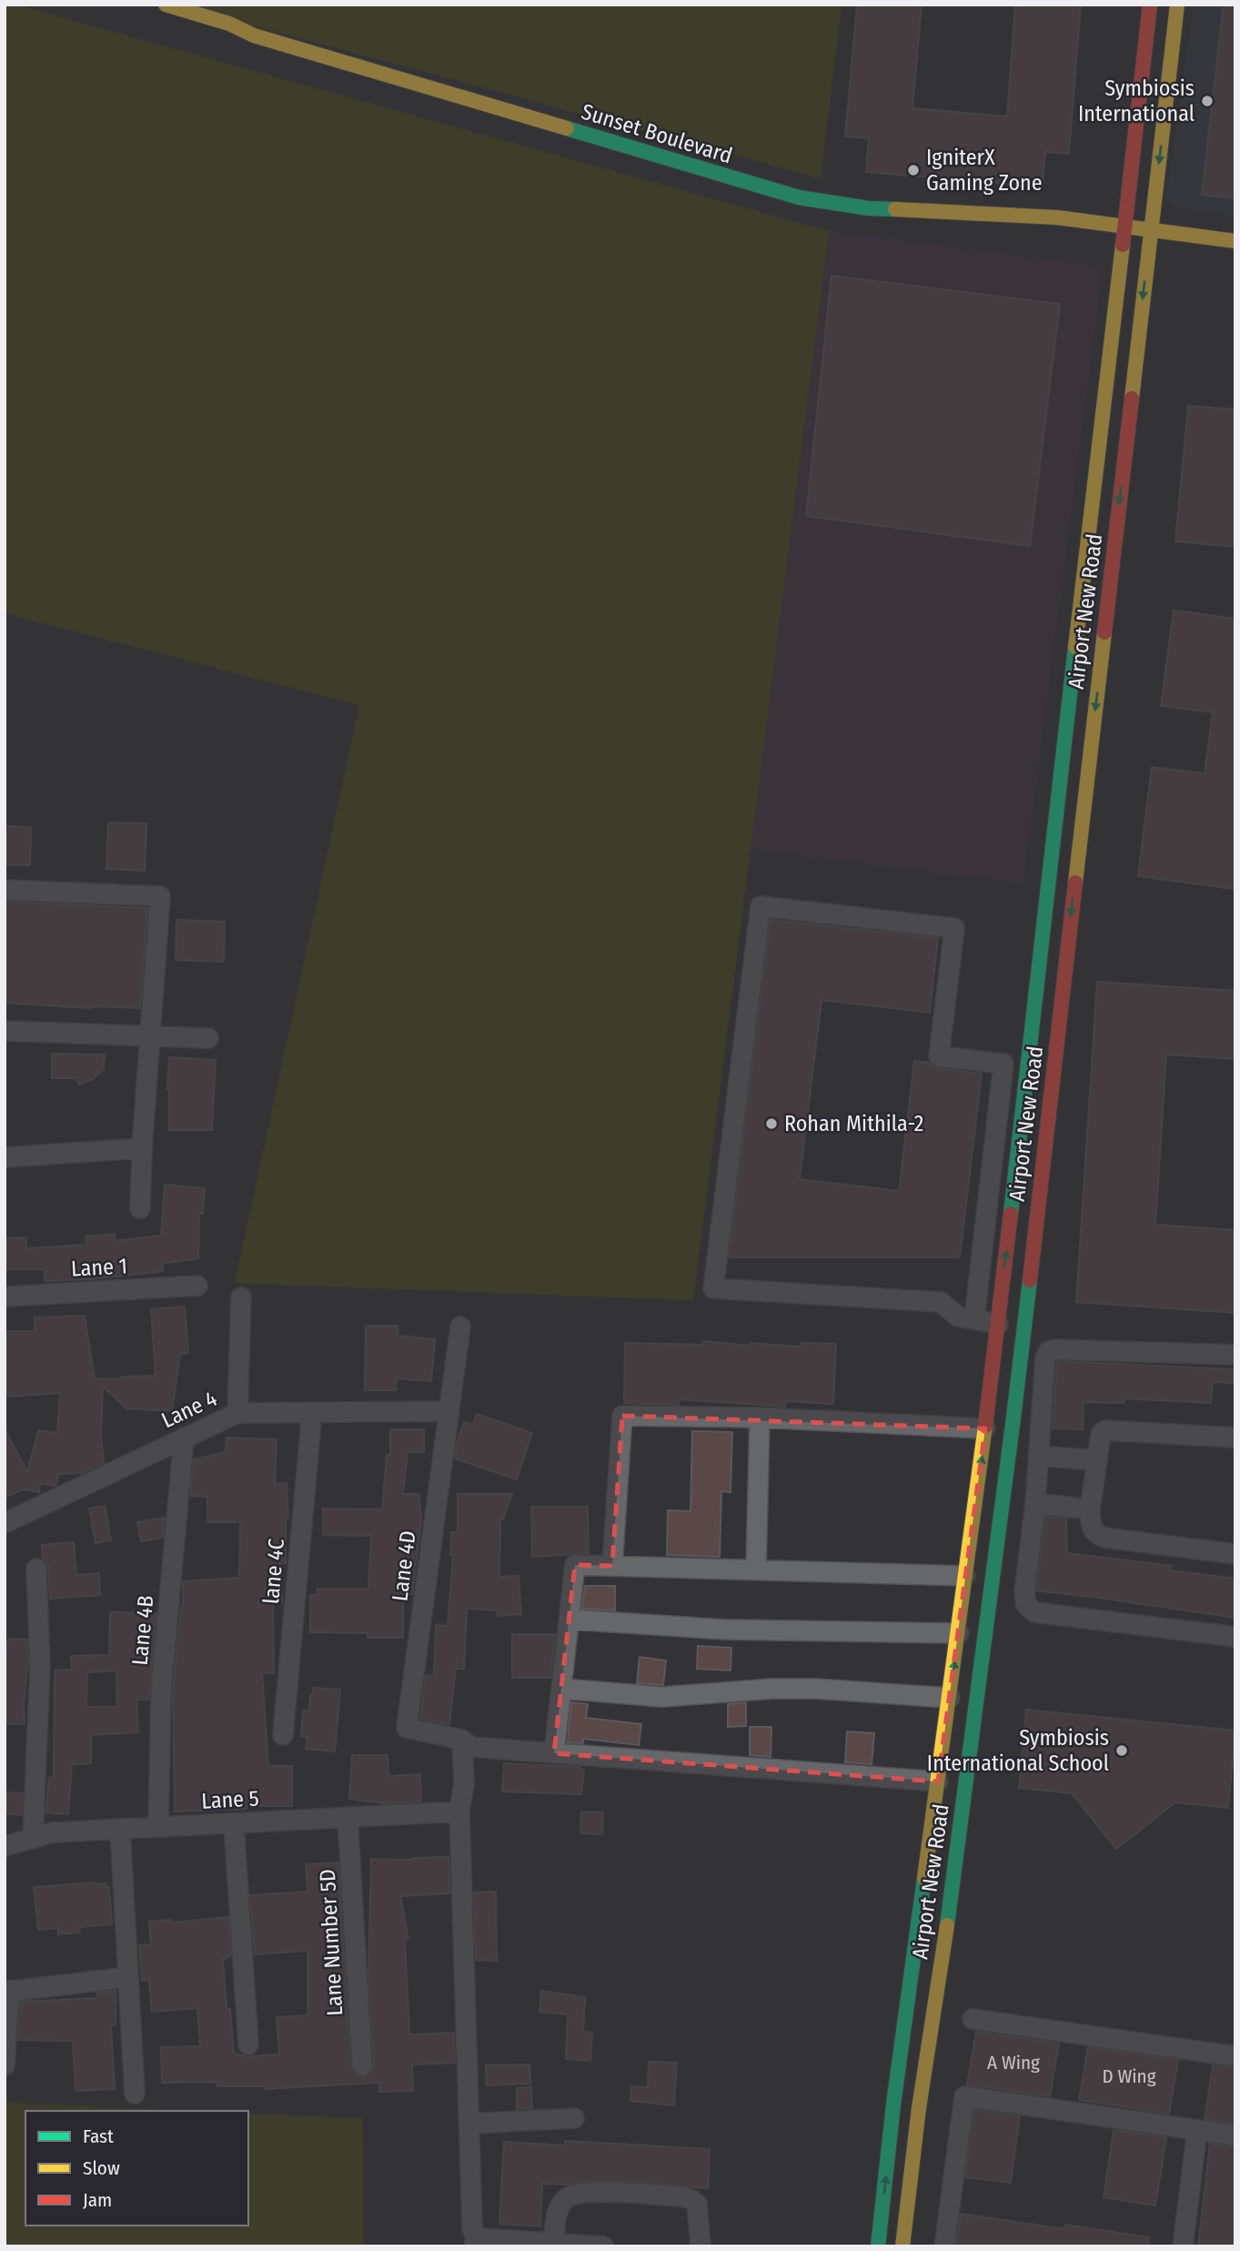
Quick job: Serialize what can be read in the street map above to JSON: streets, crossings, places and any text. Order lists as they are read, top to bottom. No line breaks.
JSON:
{"streets":{"main road":["Sunset Boulevard","Airport New Road"],"street":["Lane 1","Lane 4","Lane 4D","lane 4C","Lane 4B","Lane 5","Lane Number 5D"]},"crossings":[["Sunset Boulevard","Airport New Road"],["Lane 4","Lane 4D"],["Lane 4","lane 4C"],["Lane 4","Lane 4B"],["Lane 4B","Lane 5"],["Lane 5","Lane Number 5D"]],"places":["Symbiosis International","IgniterX Gaming Zone","Rohan Mithila-2","Symbiosis International School"],"house_numbers":["A Wing","D Wing"],"legend":["Fast","Slow","Jam"]}
